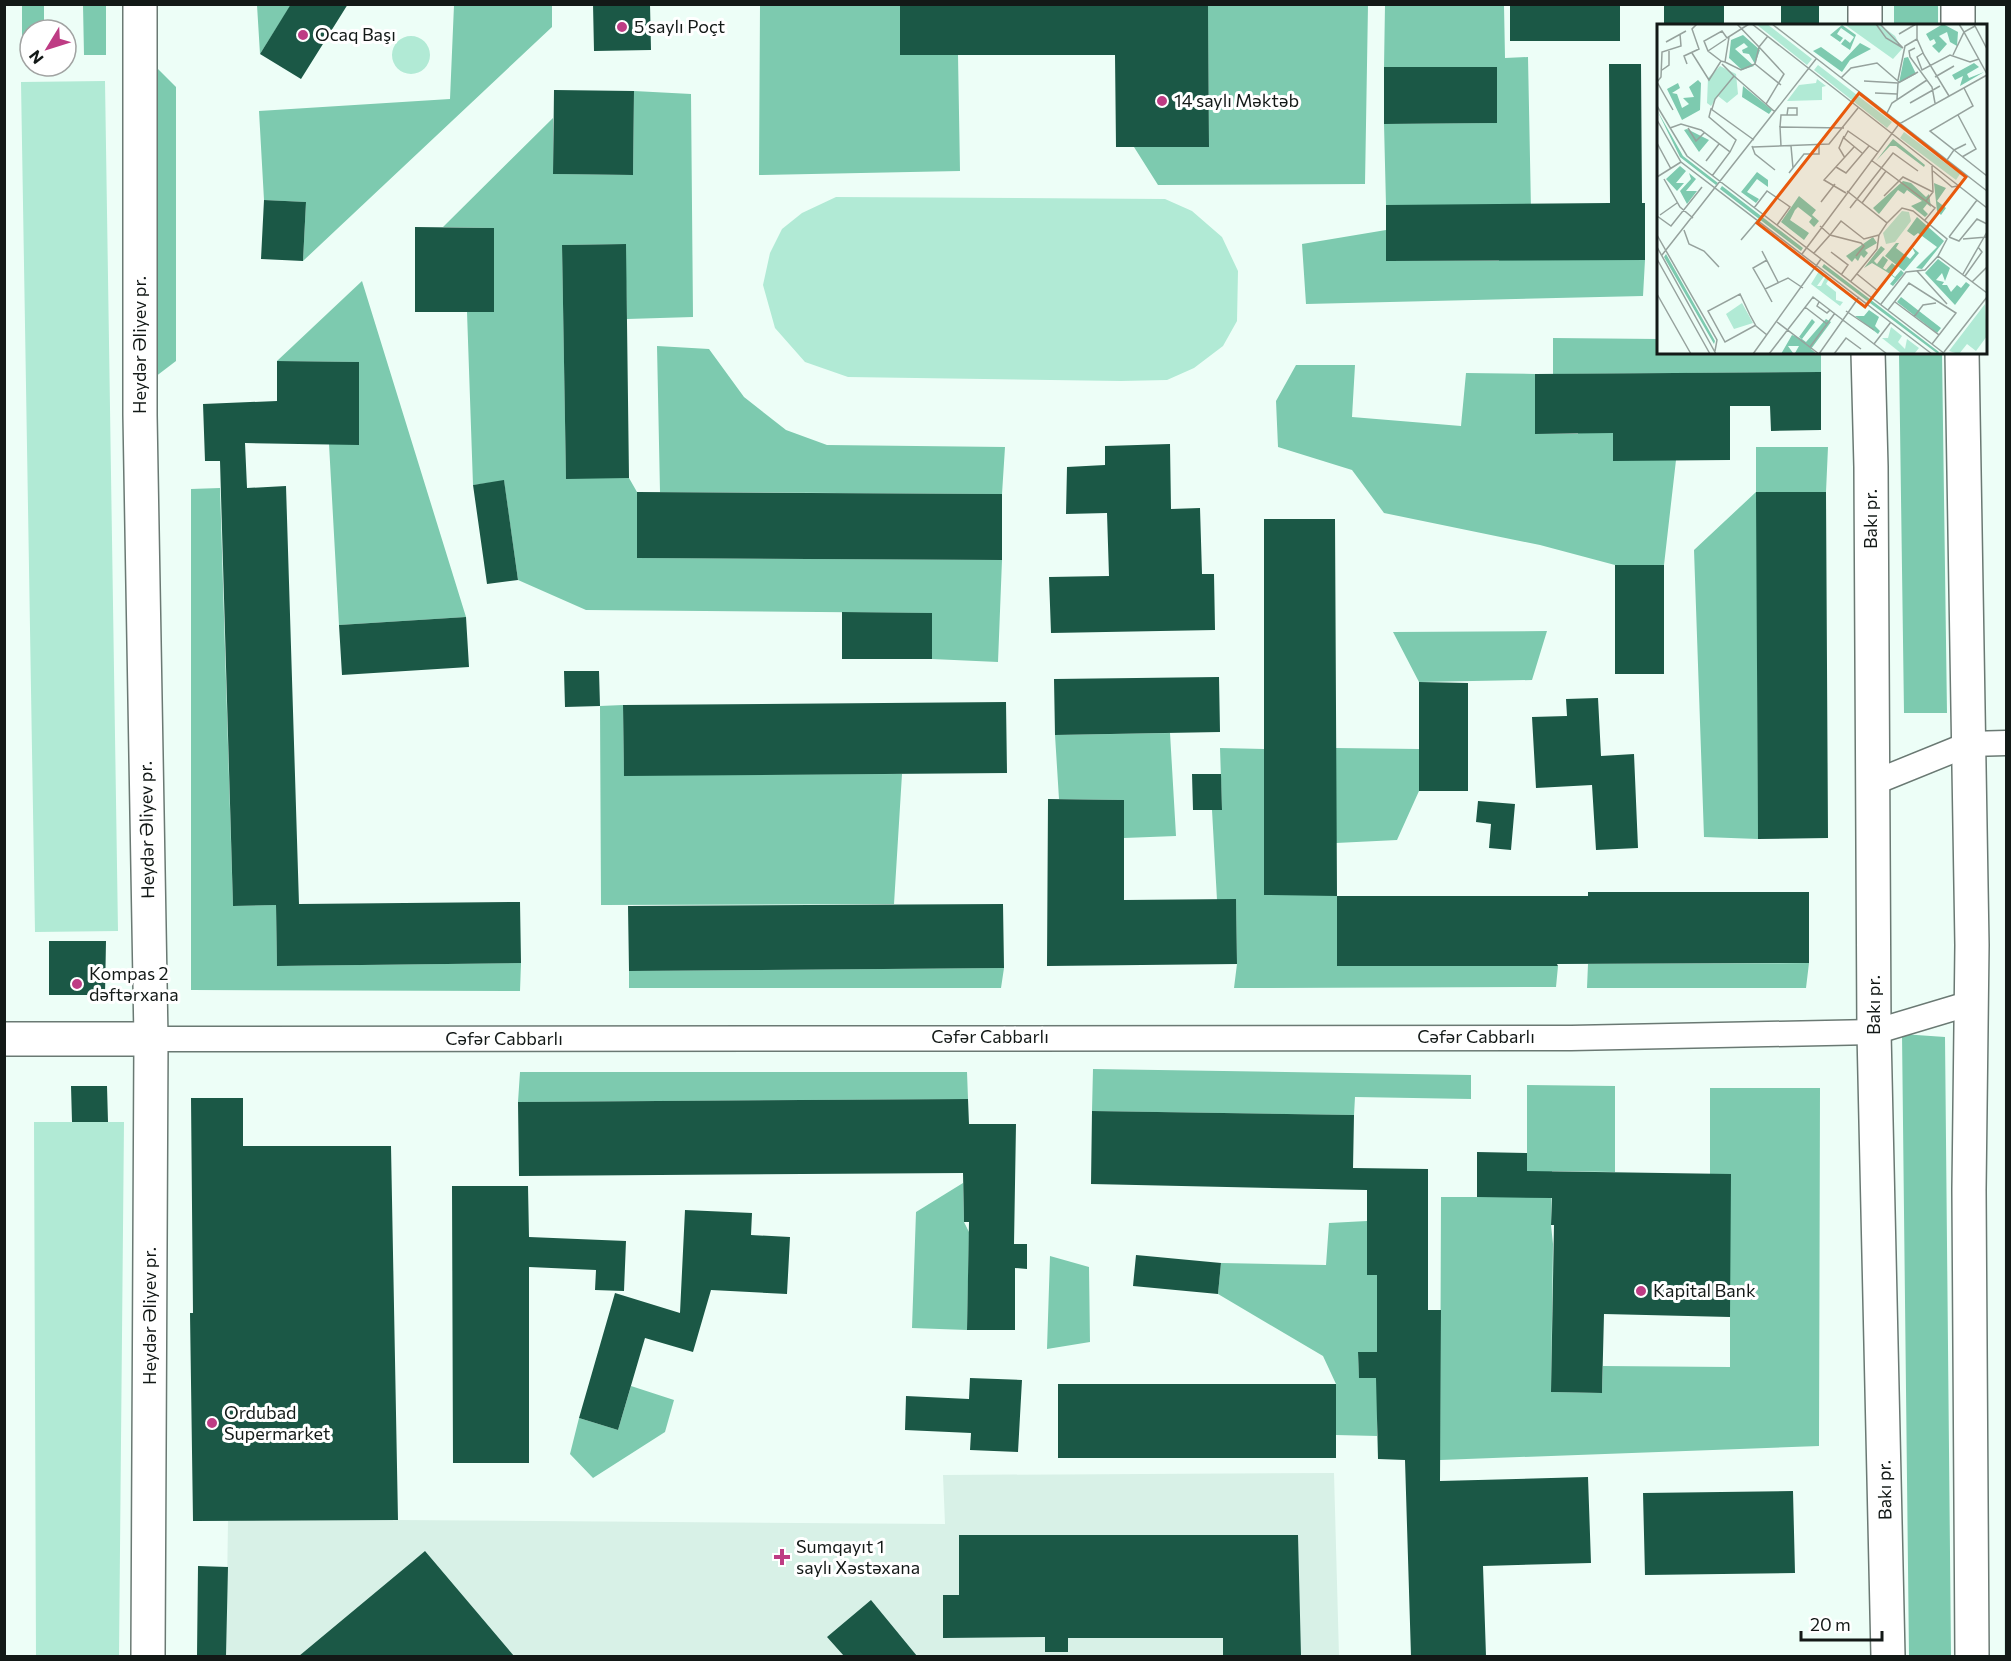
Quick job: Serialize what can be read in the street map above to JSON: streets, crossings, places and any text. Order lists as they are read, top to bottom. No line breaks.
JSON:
{"streets":{"street":["Heydər Əliyev pr.","Bakı pr.","Cəfər Cabbarlı"]},"crossings":[["Heydər Əliyev pr.","Cəfər Cabbarlı"],["Bakı pr.","Cəfər Cabbarlı"]],"places":{"other":["5 saylı Poçt","Ocaq Başı","14 saylı Məktəb","Kompas 2 dəftərxana","Kapital Bank","Ordubad Supermarket"],"health":["Sumqayıt 1 saylı Xəstəxana"]},"scale_bar":"20 m","north":"bottom left"}
